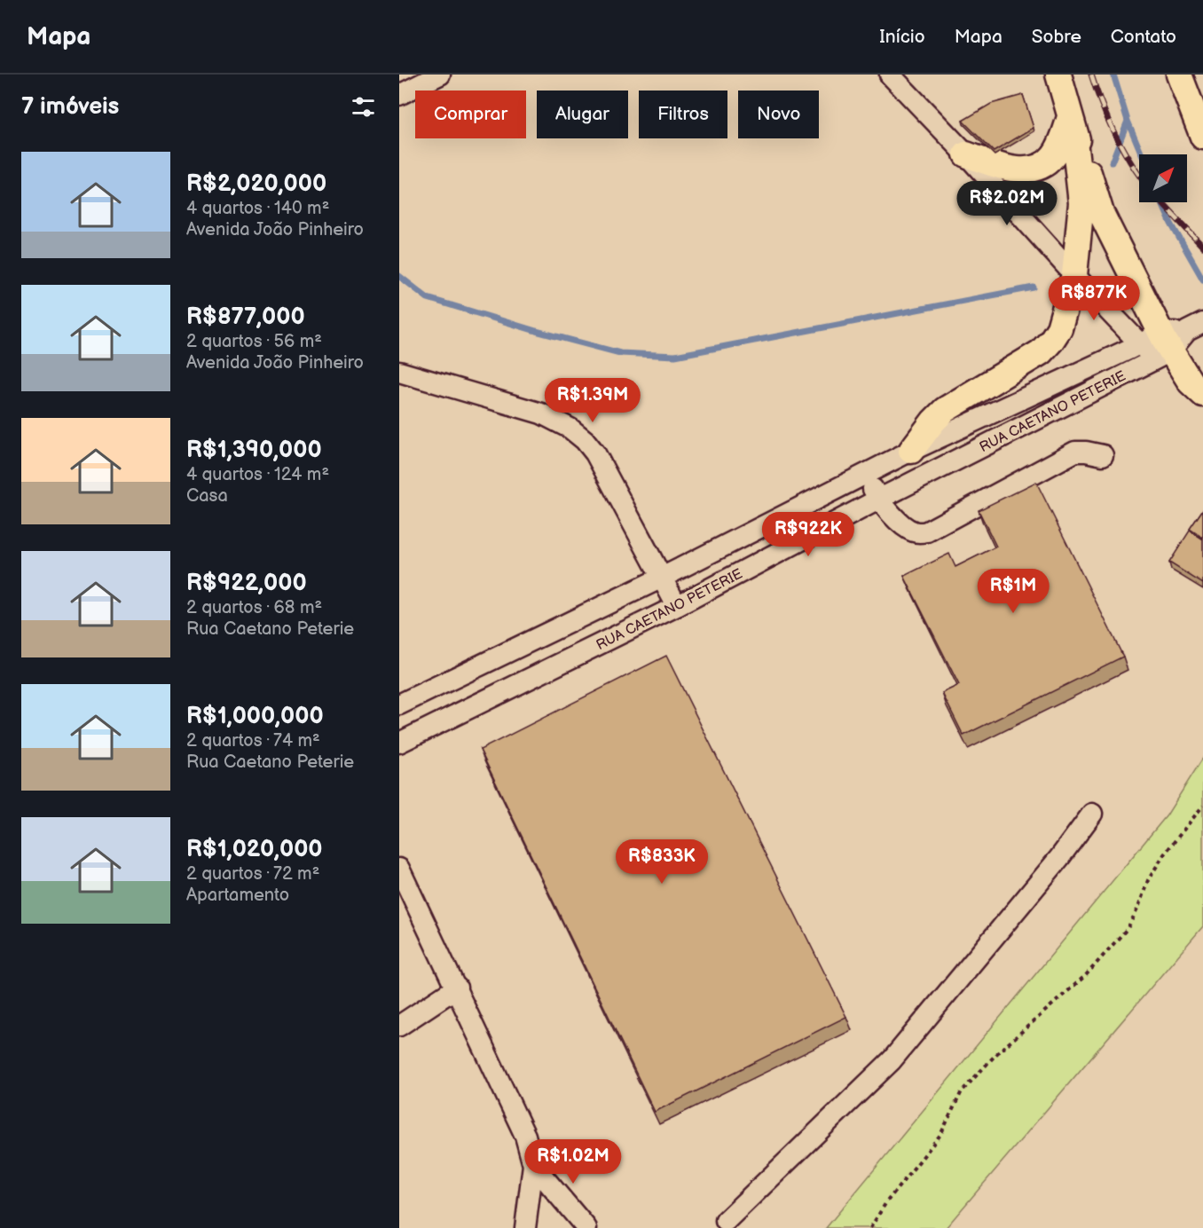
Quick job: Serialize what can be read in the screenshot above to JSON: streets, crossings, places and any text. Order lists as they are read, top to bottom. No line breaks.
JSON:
{"streets":{"street":["RUA CAETANO PETERIE"]},"north":"top right","page":{"header":"Mapa","nav":["Início","Mapa","Sobre","Contato"],"heading":"7 imóveis","chip":["Comprar","Alugar","Filtros","Novo"],"list":[{"name":"R$2,020,000","note":"4 quartos · 140 m² · Avenida João Pinheiro"},{"name":"R$877,000","note":"2 quartos · 56 m² · Avenida João Pinheiro"},{"name":"R$1,390,000","note":"4 quartos · 124 m² · Casa"},{"name":"R$922,000","note":"2 quartos · 68 m² · Rua Caetano Peterie"},{"name":"R$1,000,000","note":"2 quartos · 74 m² · Rua Caetano Peterie"},{"name":"R$1,020,000","note":"2 quartos · 72 m² · Apartamento"}],"price":["R$2.02M","R$877K","R$1.39M","R$922K","R$1M","R$833K","R$1.02M"]}}
